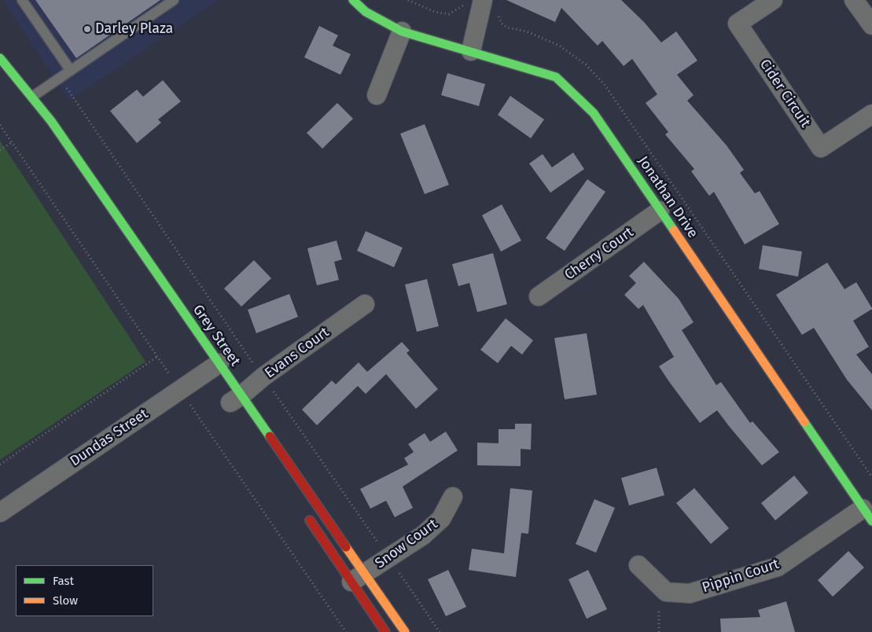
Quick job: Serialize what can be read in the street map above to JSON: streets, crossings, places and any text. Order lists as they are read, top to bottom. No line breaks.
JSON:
{"streets":{"street":["Cider Circuit","Jonathan Drive","Cherry Court","Grey Street","Evans Court","Dundas Street","Snow Court","Pippin Court"]},"crossings":[["Jonathan Drive","Cherry Court"],["Jonathan Drive","Pippin Court"],["Grey Street","Evans Court"],["Grey Street","Dundas Street"],["Grey Street","Snow Court"]],"places":["Darley Plaza"],"legend":["Fast","Slow"]}
